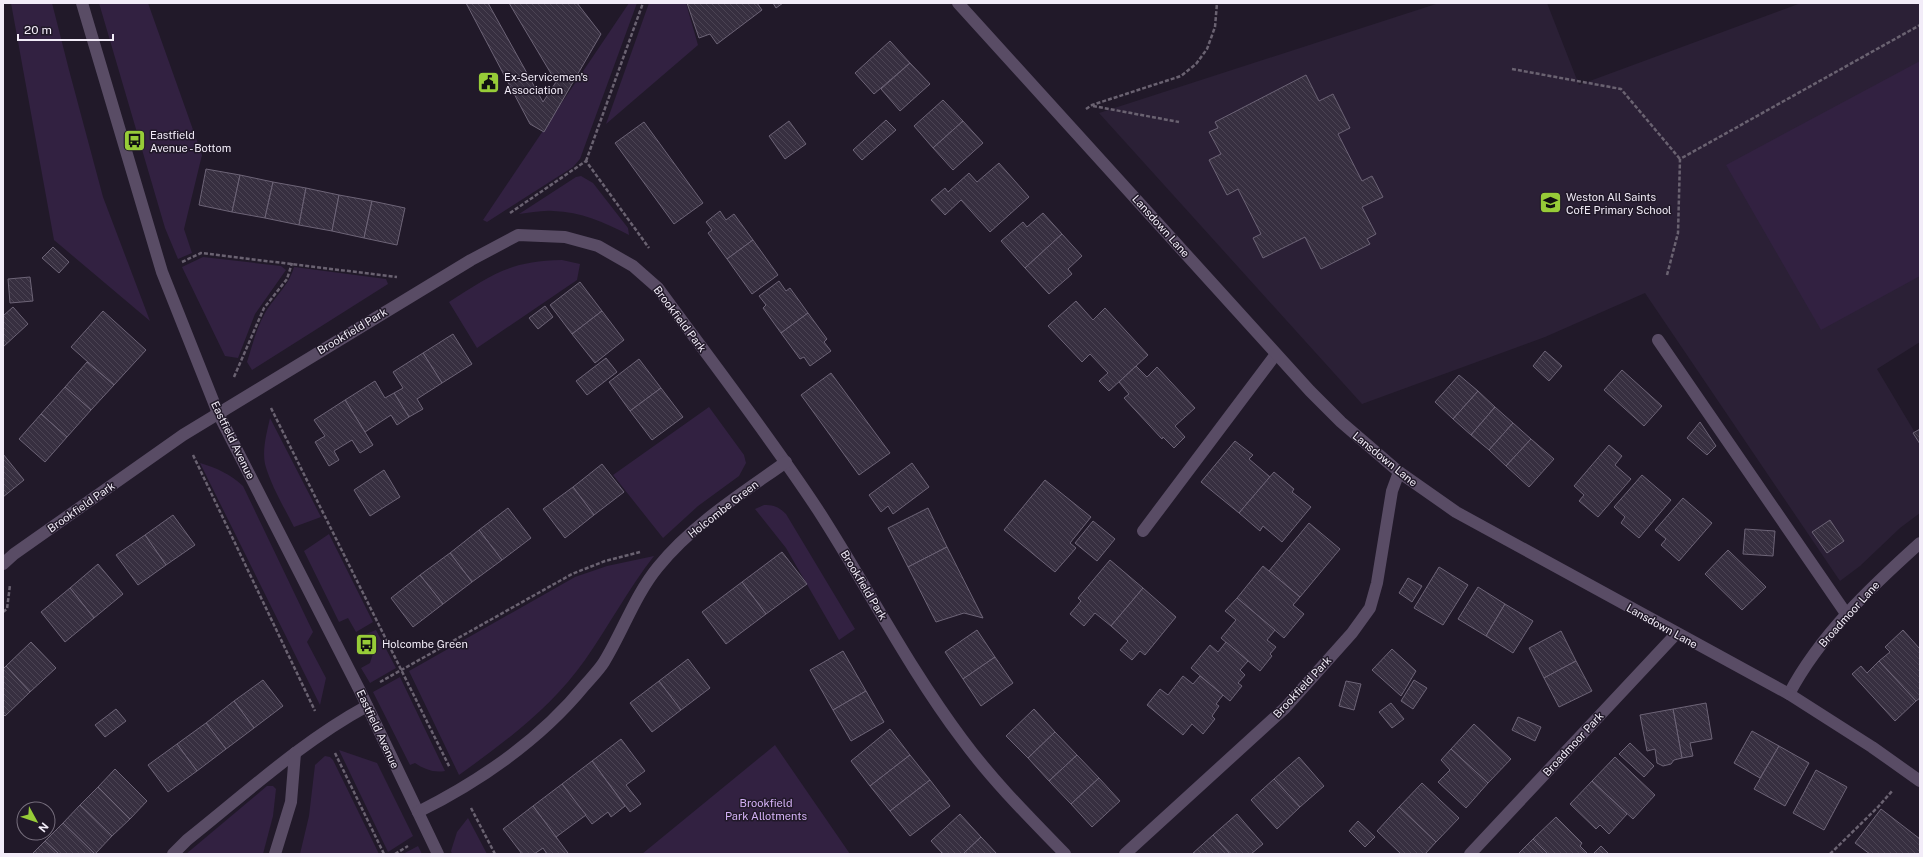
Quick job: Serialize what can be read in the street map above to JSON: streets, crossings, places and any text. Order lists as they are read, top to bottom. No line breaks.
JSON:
{"streets":{"street":["Lansdown Lane","Brookfield Park","Eastfield Avenue","Holcombe Green","Broadmoor Lane","Broadmoor Park"]},"crossings":[["Lansdown Lane","Brookfield Park"],["Lansdown Lane","Broadmoor Lane"],["Lansdown Lane","Broadmoor Park"],["Brookfield Park","Eastfield Avenue"],["Brookfield Park","Holcombe Green"],["Eastfield Avenue","Holcombe Green"]],"parks":["Brookfield Park Allotments"],"places":{"public building":["Ex-Servicemen's Association"],"bus stop":["Eastfield Avenue - Bottom","Holcombe Green"],"school or university":["Weston All Saints CofE Primary School"]},"scale_bar":"20 m","north":"bottom right"}
